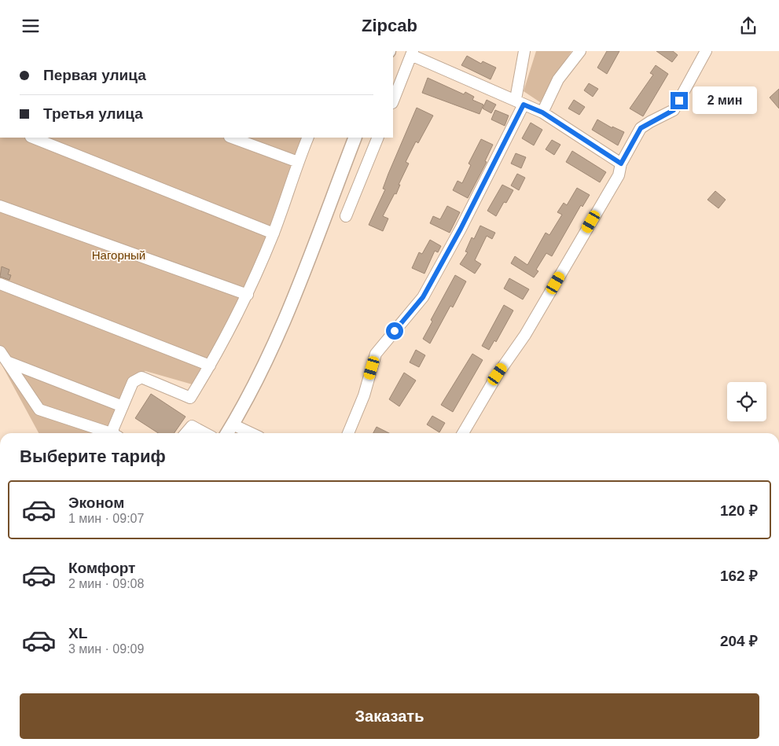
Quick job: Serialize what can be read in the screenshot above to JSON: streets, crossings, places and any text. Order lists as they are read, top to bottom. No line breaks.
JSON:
{"parks":["Нагорный"],"page":{"header":"Zipcab","banner":["Первая улица","Третья улица"],"bubble":"2 мин","heading":"Выберите тариф","list":[{"name":"Эконом","note":"1 мин · 09:07","value":"120 ₽"},{"name":"Комфорт","note":"2 мин · 09:08","value":"162 ₽"},{"name":"XL","note":"3 мин · 09:09","value":"204 ₽"}],"buttons":"Заказать"}}
